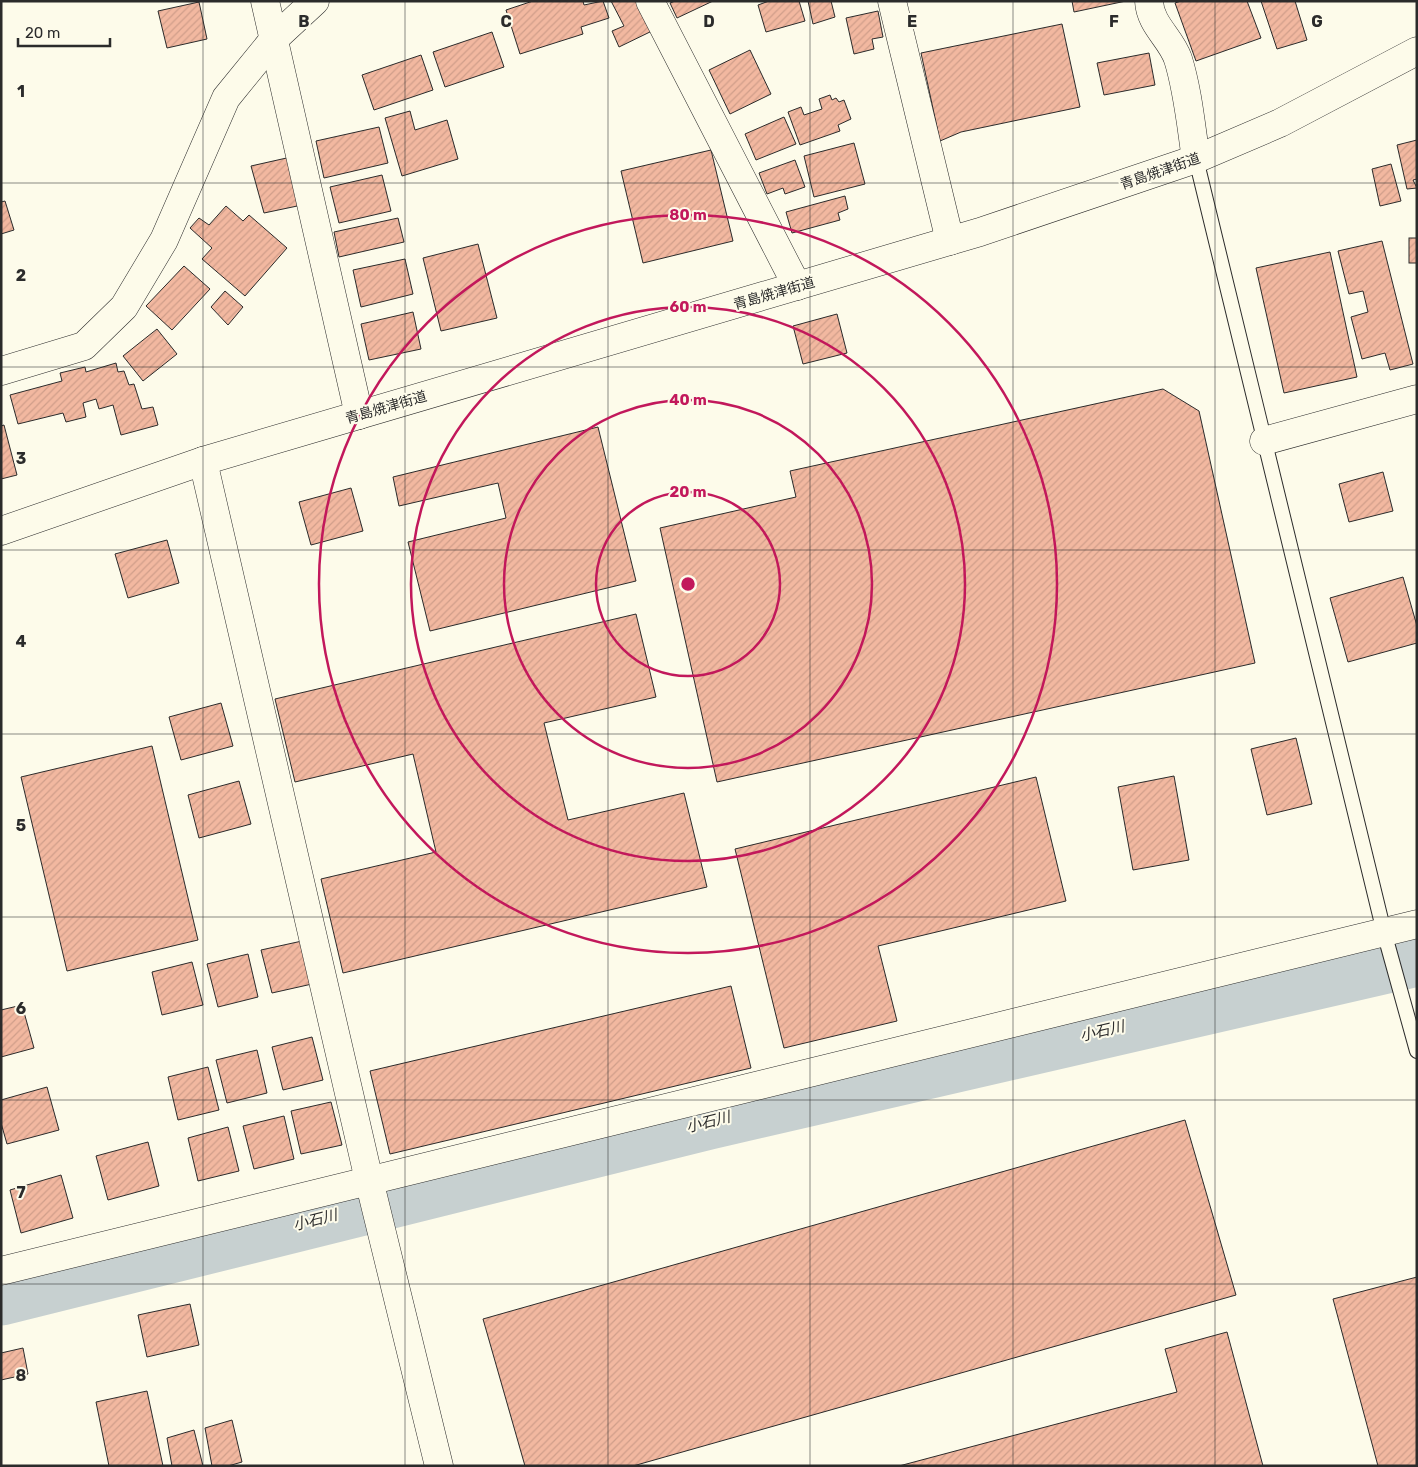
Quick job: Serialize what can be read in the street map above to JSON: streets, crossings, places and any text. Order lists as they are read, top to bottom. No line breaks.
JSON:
{"streets":{"street":["青島焼津街道"]},"water":["小石川"],"scale_bar":"20 m","grid":{"columns":["B","C","D","E","F","G"],"rows":["1","2","3","4","5","6","7","8"]},"rings":["80 m","60 m","40 m","20 m"]}
